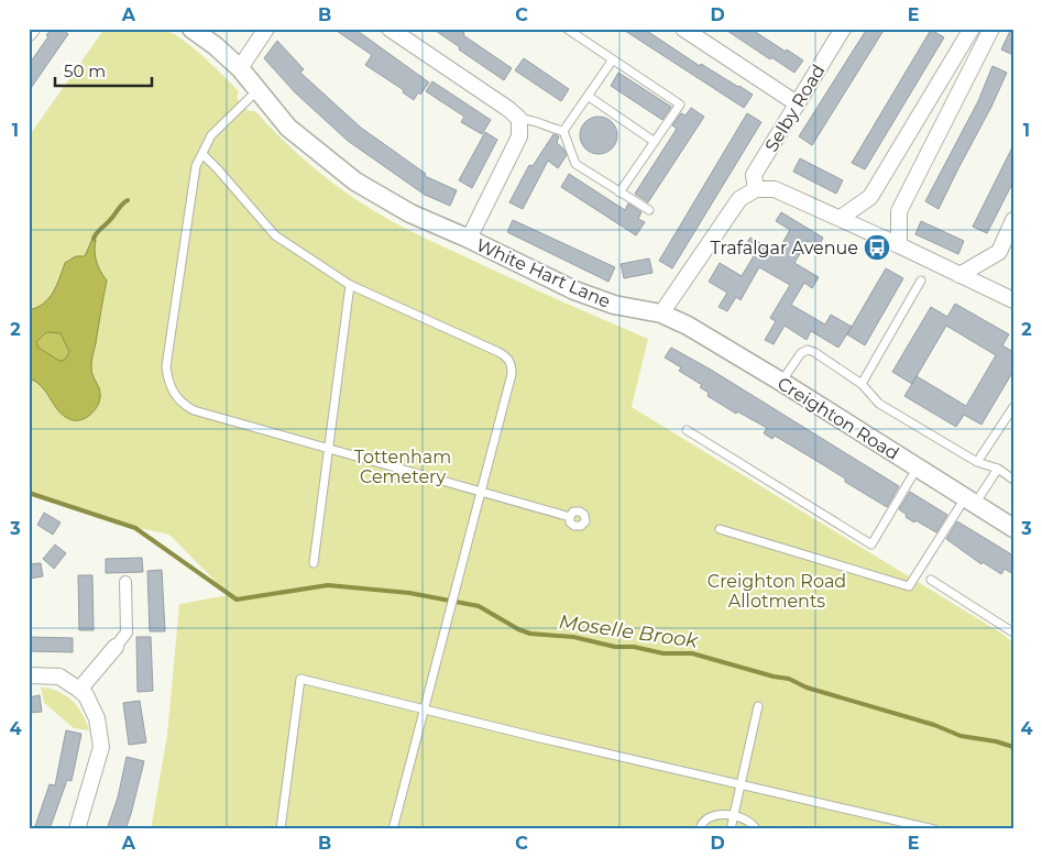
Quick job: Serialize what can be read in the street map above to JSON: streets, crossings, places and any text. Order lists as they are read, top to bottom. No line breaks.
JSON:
{"streets":{"street":["Selby Road","White Hart Lane","Creighton Road"]},"crossings":[["White Hart Lane","Creighton Road"]],"water":["Moselle Brook"],"parks":["Tottenham Cemetery","Creighton Road Allotments"],"places":{"bus stop":["Trafalgar Avenue"]},"scale_bar":"50 m","grid":{"columns":["A","B","C","D","E"],"rows":["1","2","3","4"]}}
